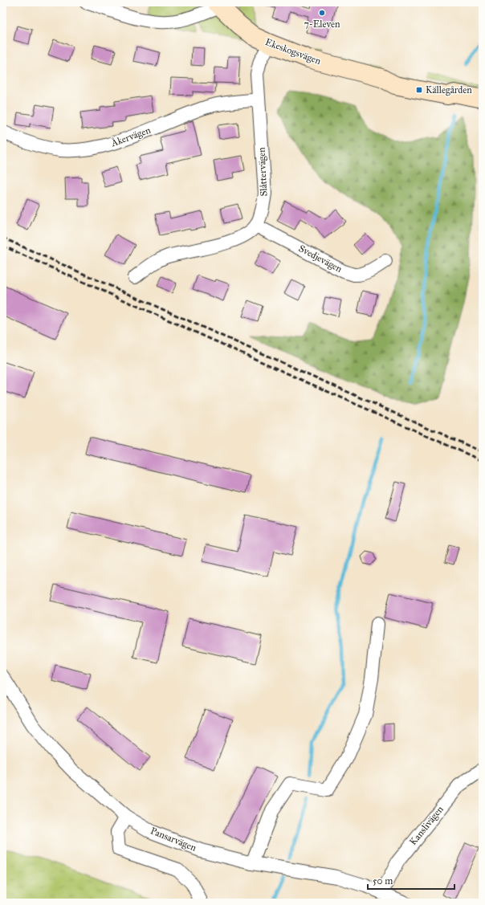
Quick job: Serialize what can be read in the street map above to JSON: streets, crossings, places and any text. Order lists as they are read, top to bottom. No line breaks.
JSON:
{"streets":{"street":["Ekeskogsvägen","Åkervägen","Slåttervägen","Svedjevägen","Kanslivägen","Pansarvägen"]},"crossings":[["Ekeskogsvägen","Slåttervägen"],["Åkervägen","Slåttervägen"],["Slåttervägen","Svedjevägen"],["Kanslivägen","Pansarvägen"]],"places":{"other":["7-Eleven"],"transit":["Källegården"]},"scale_bar":"50 m"}
